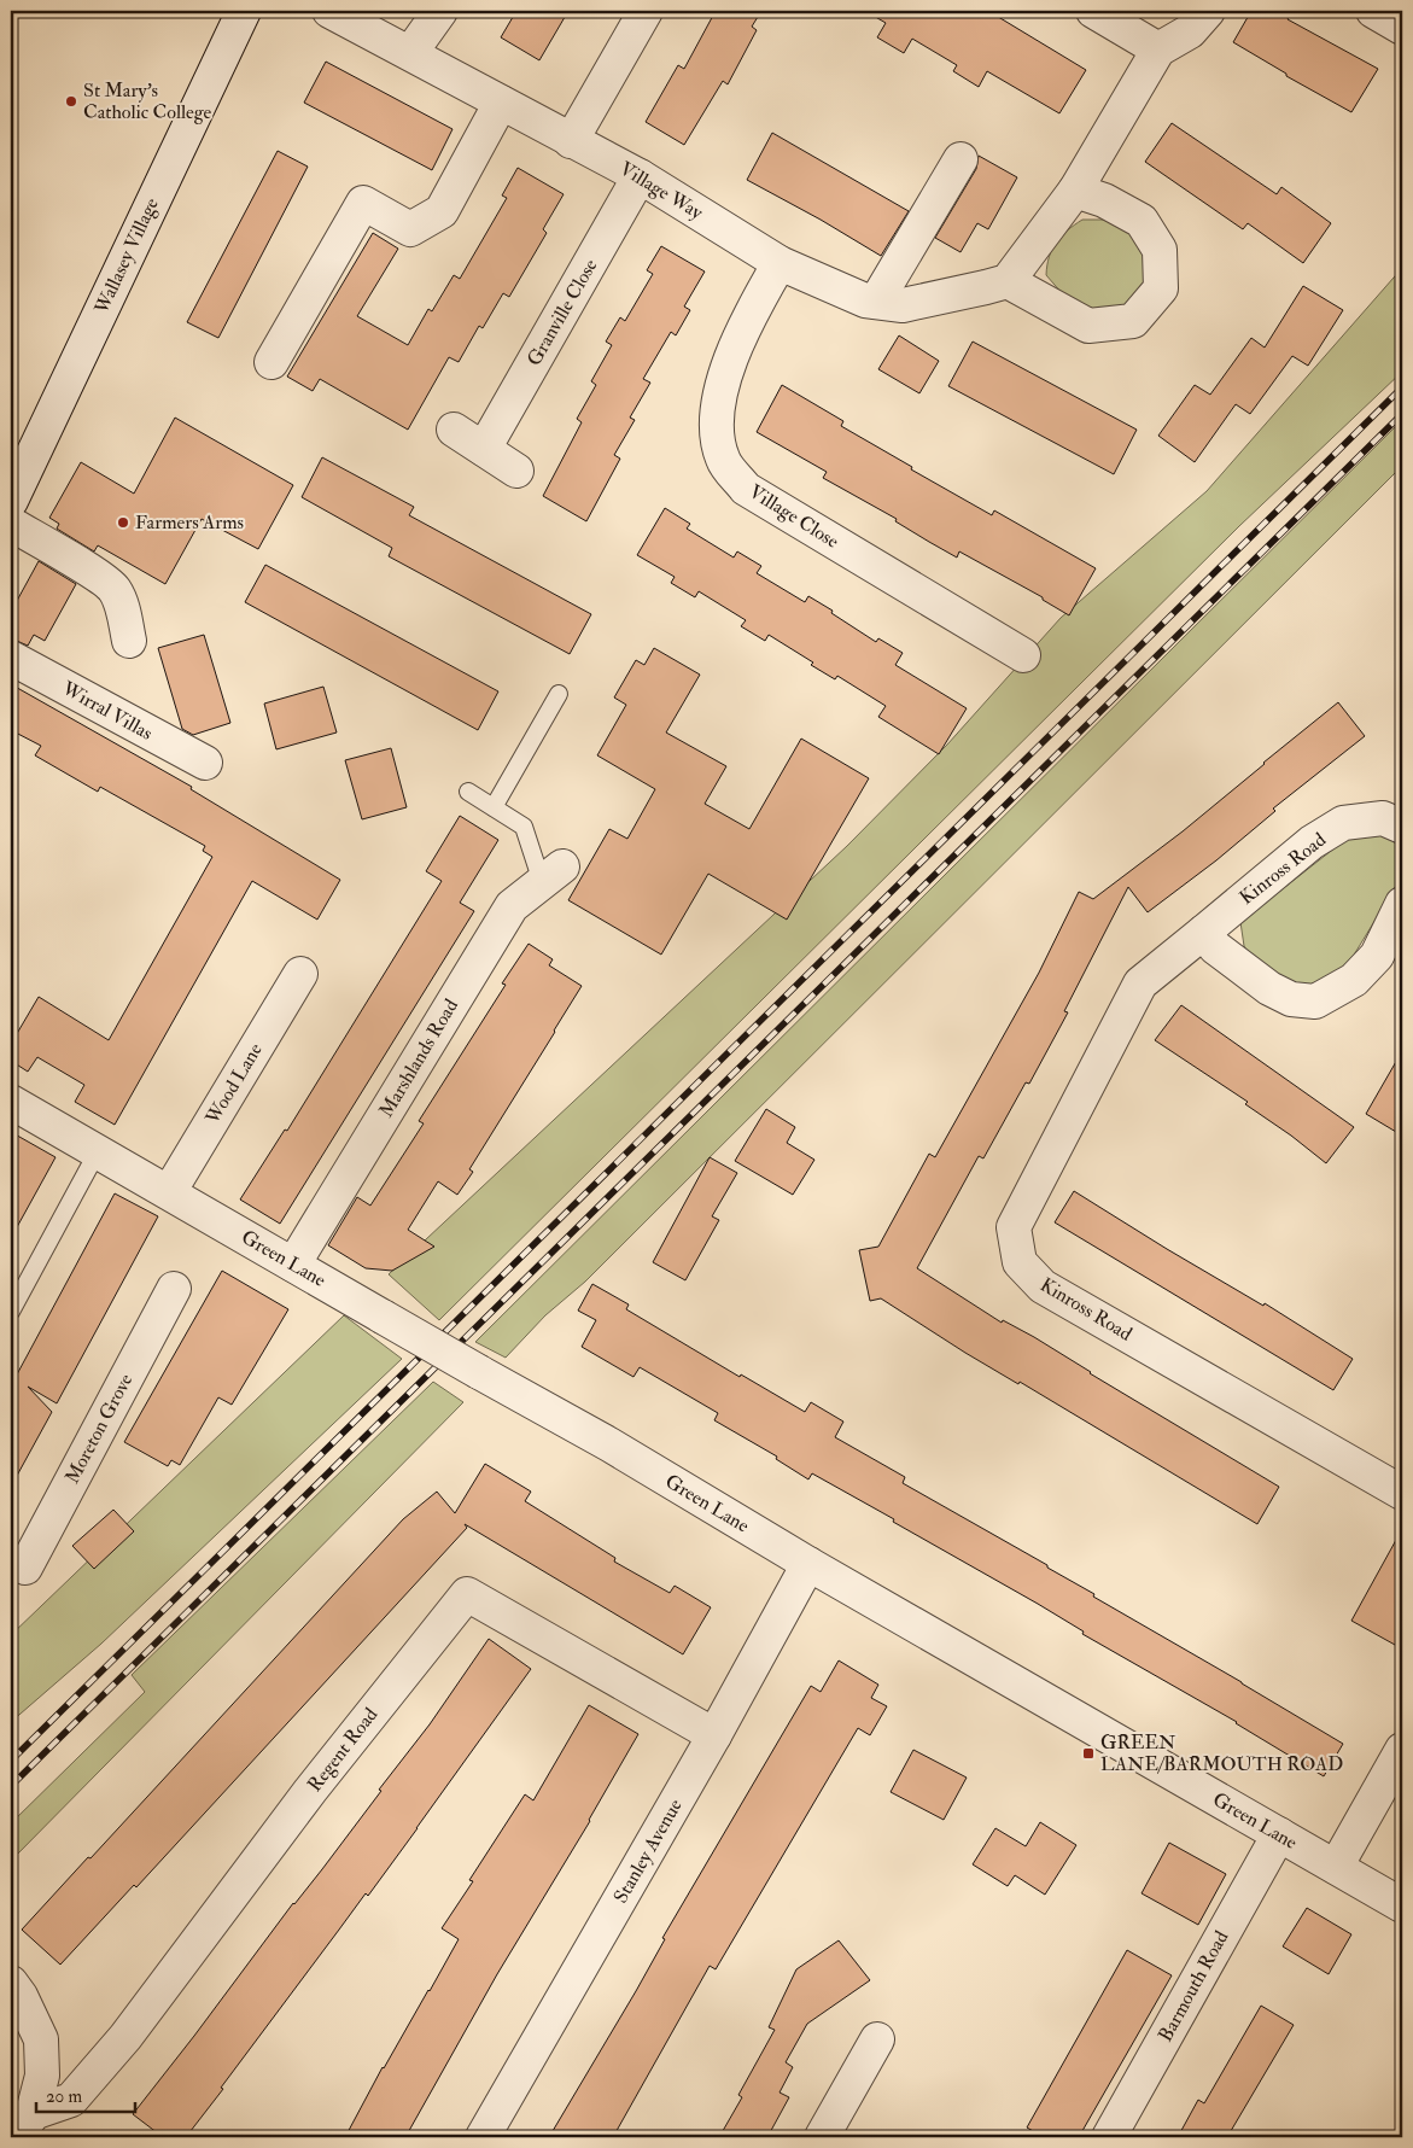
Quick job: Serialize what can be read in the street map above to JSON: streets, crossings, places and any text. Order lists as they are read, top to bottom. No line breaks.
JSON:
{"streets":{"street":["Village Way","Wallasey Village","Granville Close","Village Close","Wirral Villas","Kinross Road","Marshlands Road","Wood Lane","Green Lane","Moreton Grove","Regent Road","Stanley Avenue","Barmouth Road"]},"crossings":[["Village Way","Granville Close"],["Village Way","Village Close"],["Marshlands Road","Green Lane"],["Wood Lane","Green Lane"],["Green Lane","Stanley Avenue"],["Green Lane","Barmouth Road"],["Regent Road","Stanley Avenue"]],"places":{"other":["St Mary's Catholic College","Farmers Arms"],"transit":["GREEN LANE/BARMOUTH ROAD"]},"scale_bar":"20 m"}
